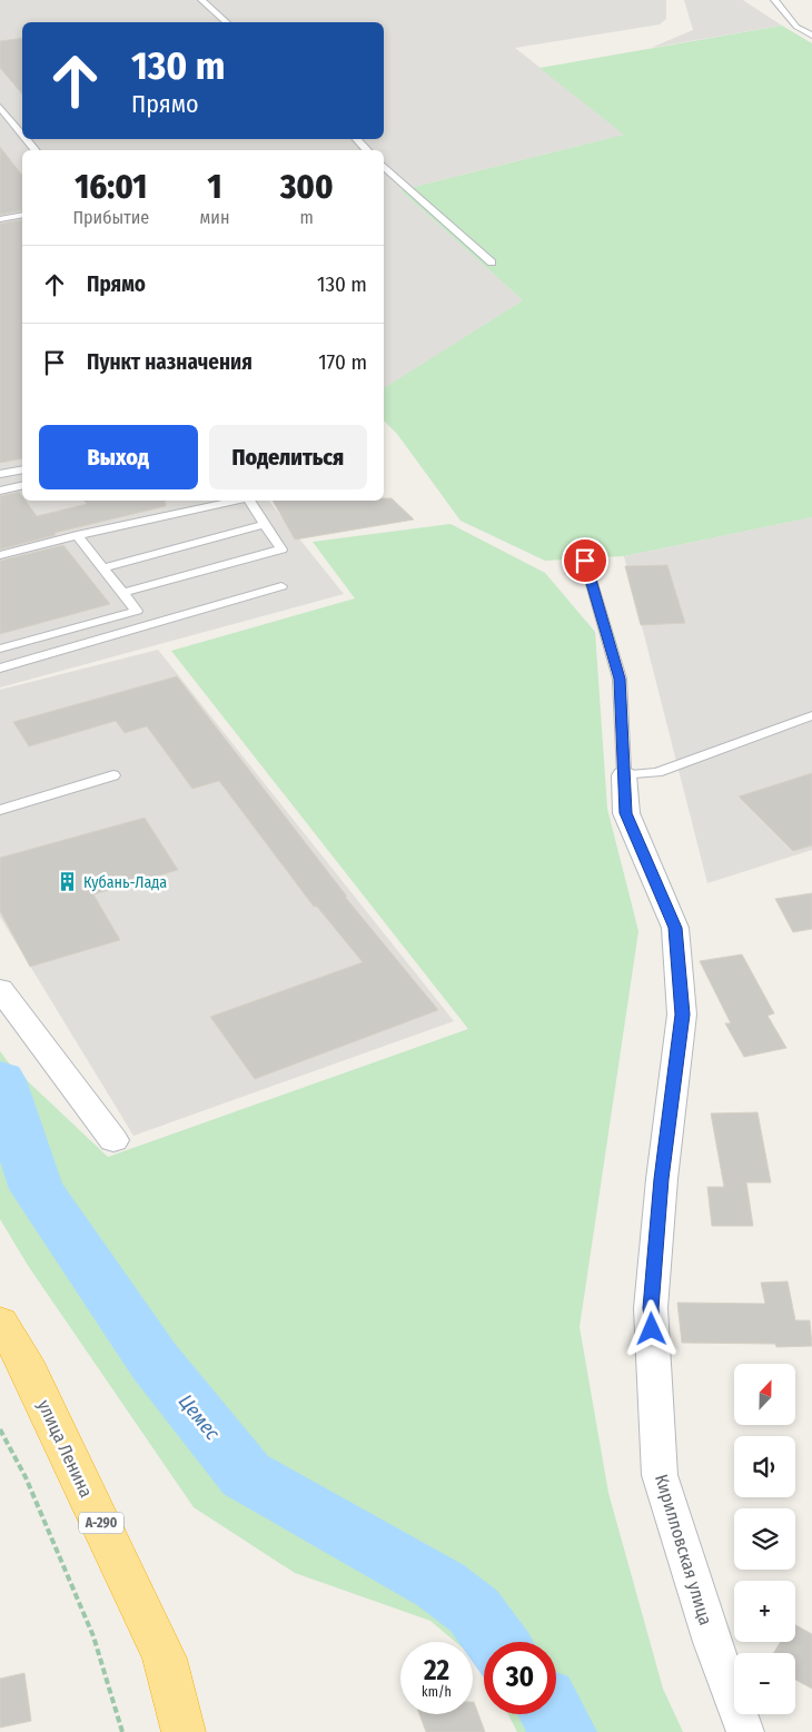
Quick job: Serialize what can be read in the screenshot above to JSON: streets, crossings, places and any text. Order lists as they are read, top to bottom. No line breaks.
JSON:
{"streets":{"highway":["улица Ленина","А-290"],"street":["Кирилловская улица"]},"water":["Цемес"],"places":{"building":["Кубань-Лада"]},"north":"top","page":{"turn":["130 m","Прямо"],"eta":["16:01","Прибытие","1","мин","300","m"],"list":[{"name":"Прямо","value":"130 m"},{"name":"Пункт назначения","value":"170 m"}],"buttons":["Выход","Поделиться"],"map_buttons":["+","−"],"speed":"22 km/h","limit":"30"}}
